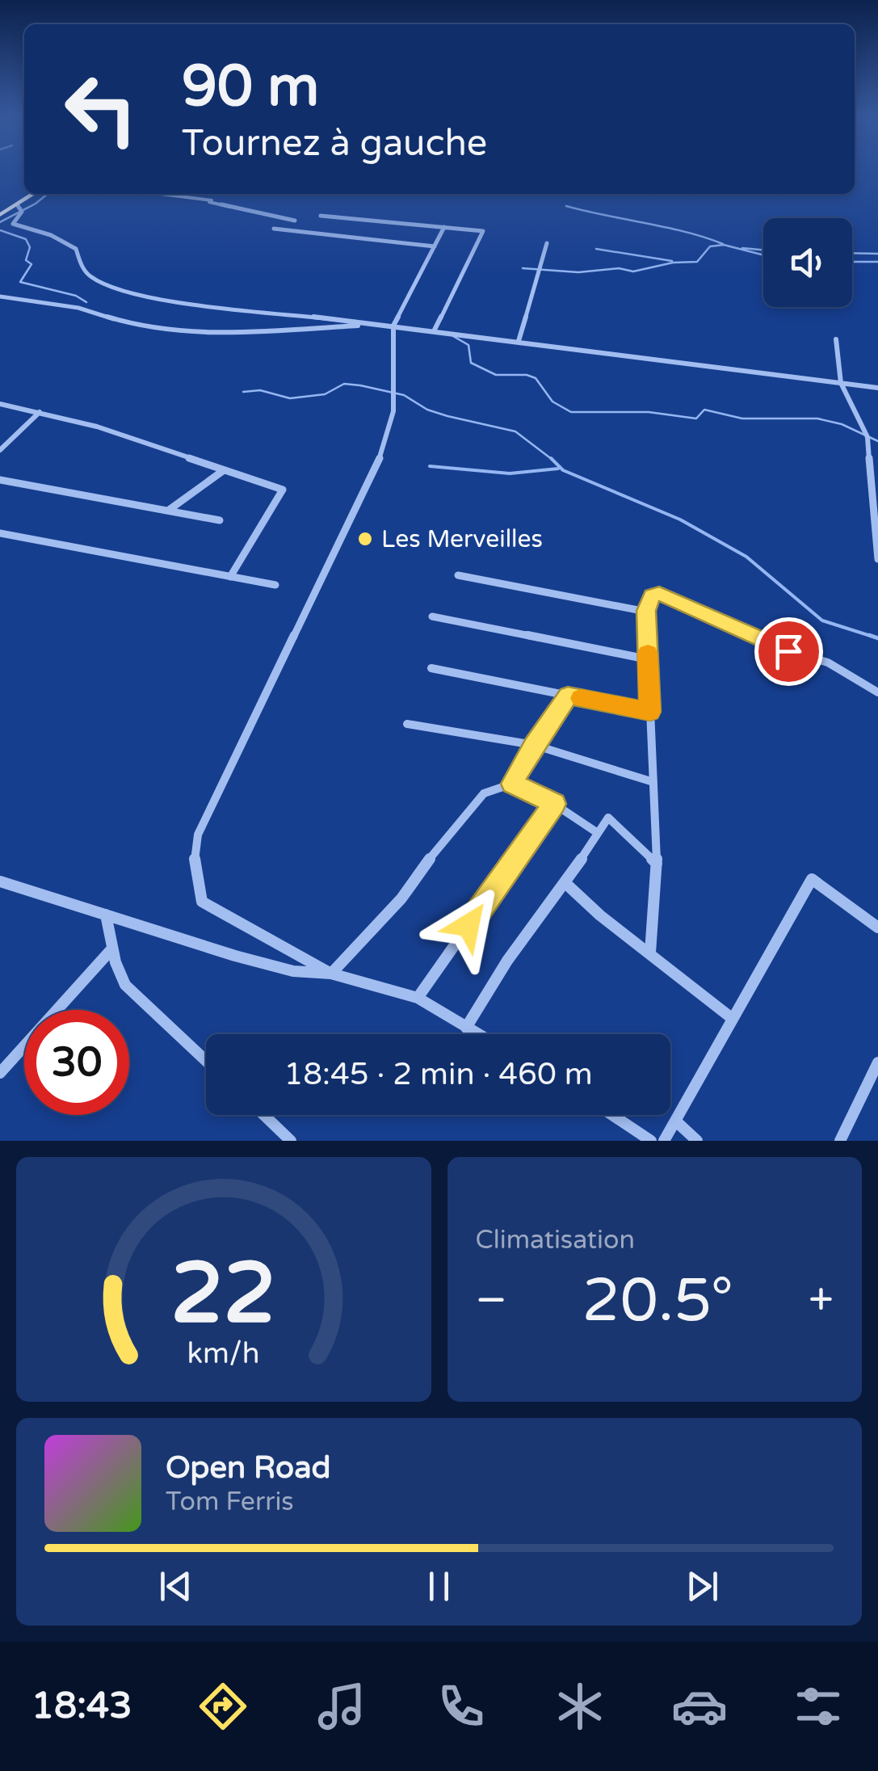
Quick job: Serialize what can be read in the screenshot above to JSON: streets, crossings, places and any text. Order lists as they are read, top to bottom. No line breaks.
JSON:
{"places":["Les Merveilles"],"page":{"turn":["90 m","Tournez à gauche"],"limit":"30","trip":"18:45 · 2 min · 460 m","tile":"Climatisation","heat":["−","20.5°","+"],"song":["Open Road","Tom Ferris"],"tabs":"18:43","gauge":["22","km/h"]}}
